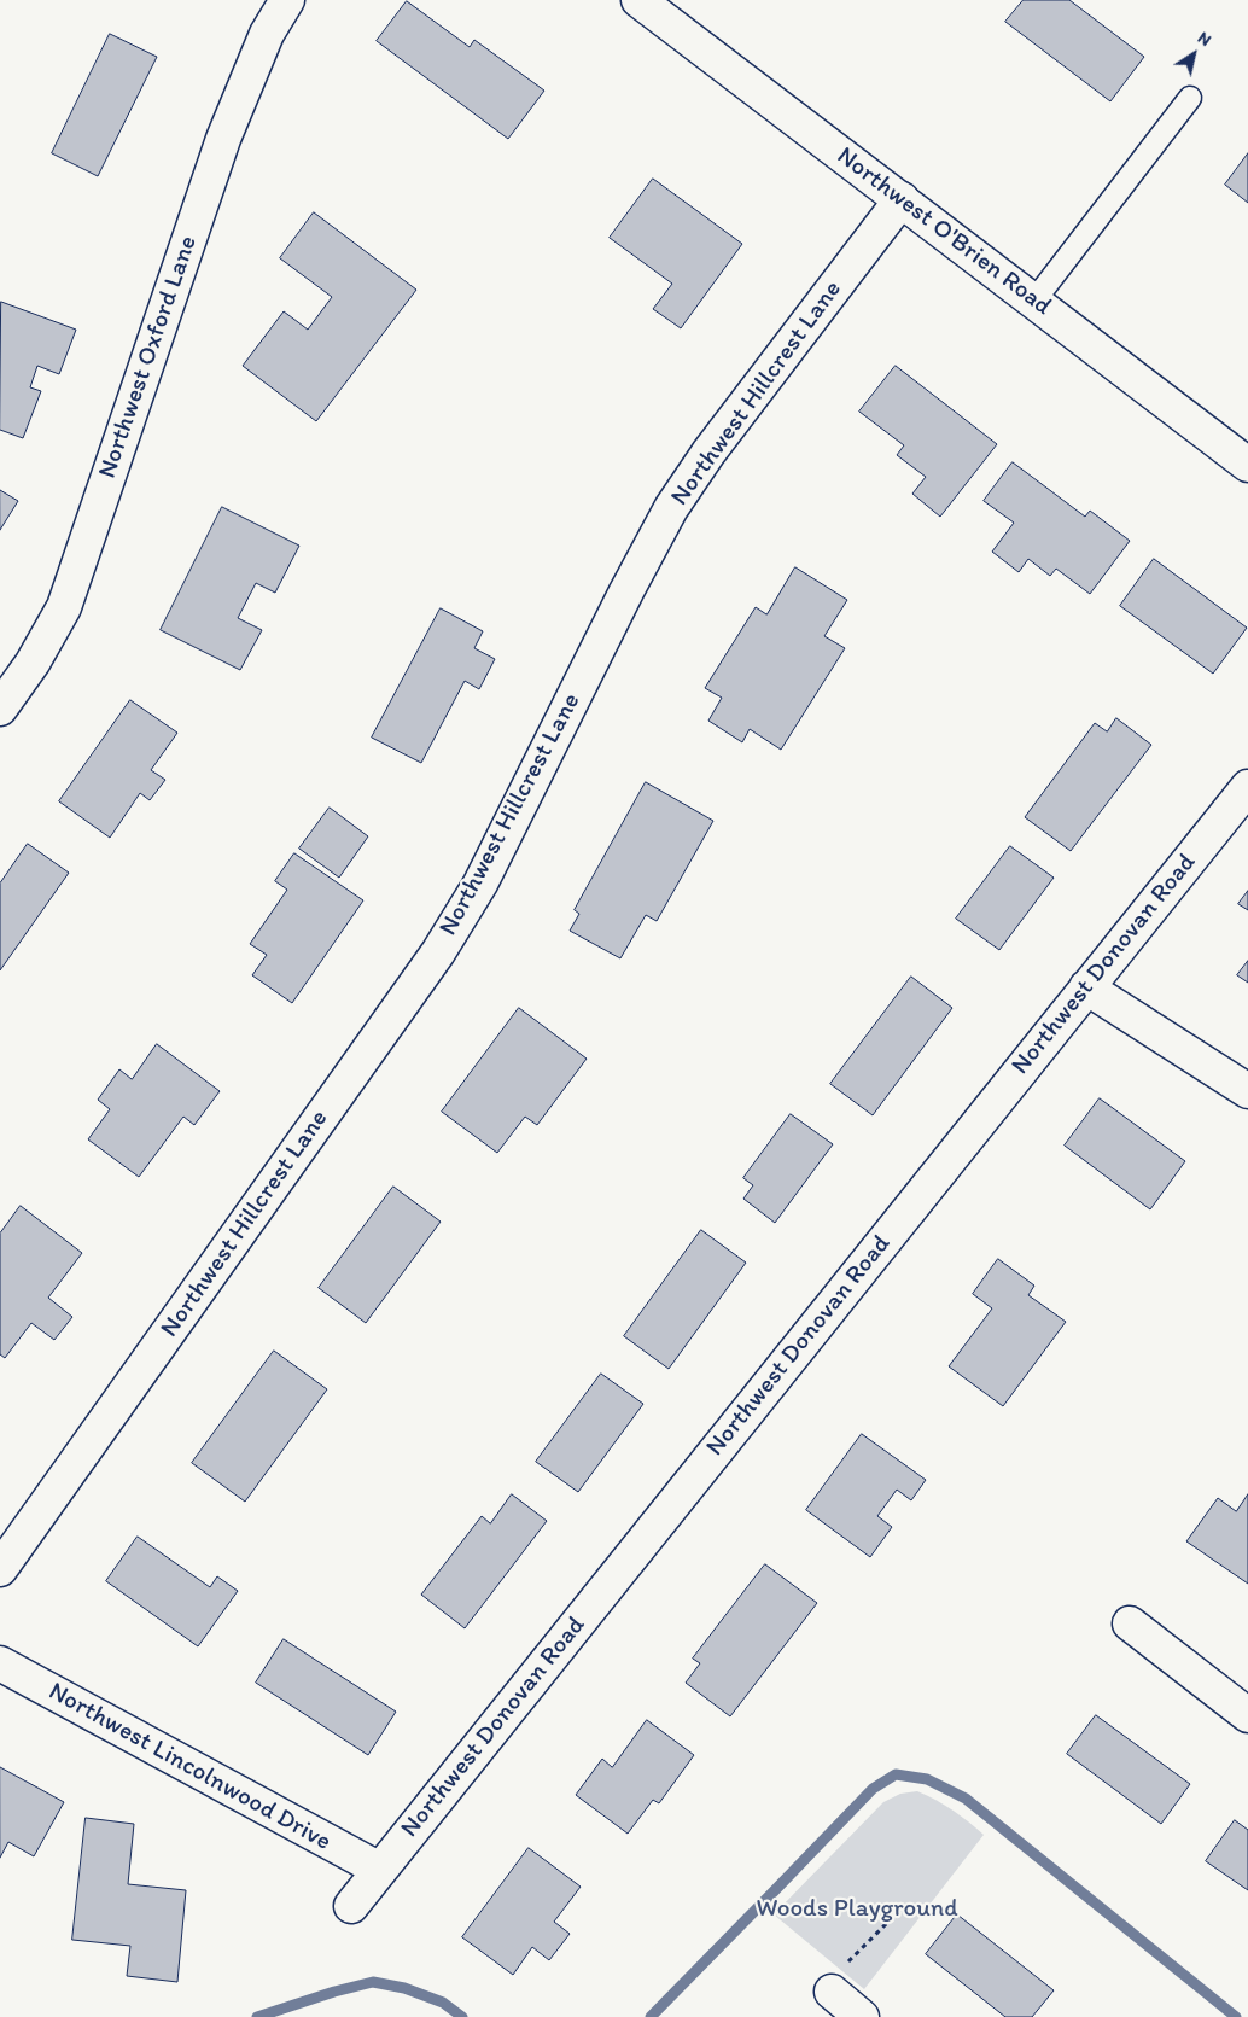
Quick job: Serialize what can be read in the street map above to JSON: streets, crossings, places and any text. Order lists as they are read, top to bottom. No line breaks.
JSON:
{"streets":{"street":["Northwest O'Brien Road","Northwest Oxford Lane","Northwest Hillcrest Lane","Northwest Donovan Road","Northwest Lincolnwood Drive"]},"crossings":[["Northwest O'Brien Road","Northwest Hillcrest Lane"],["Northwest Donovan Road","Northwest Lincolnwood Drive"]],"parks":["Woods Playground"],"north":"top right"}
